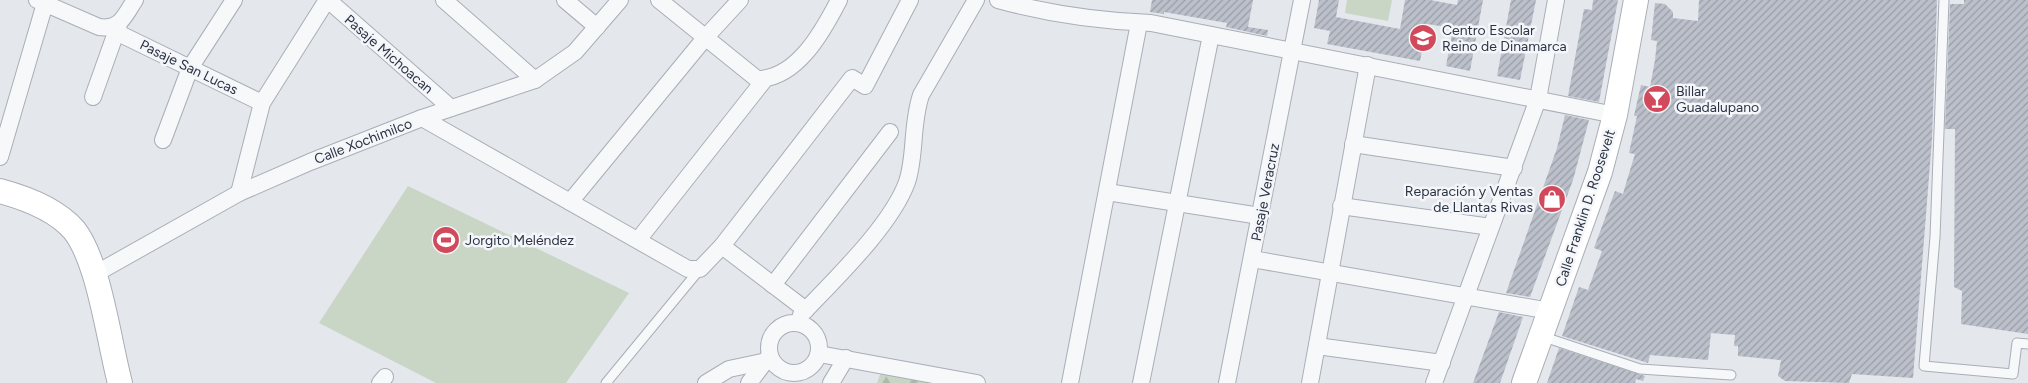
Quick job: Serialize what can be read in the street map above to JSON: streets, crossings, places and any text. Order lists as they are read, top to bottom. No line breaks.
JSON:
{"streets":{"main road":["Calle Franklin D. Roosevelt"],"street":["Pasaje Michoacan","Pasaje San Lucas","Calle Xochimilco","Pasaje Veracruz"]},"crossings":[["Pasaje Michoacan","Calle Xochimilco"]],"places":{"school or university":["Centro Escolar Reino de Dinamarca"],"bar":["Billar Guadalupano"],"shop":["Reparación y Ventas de Llantas Rivas"],"sports":["Jorgito Meléndez"]}}
